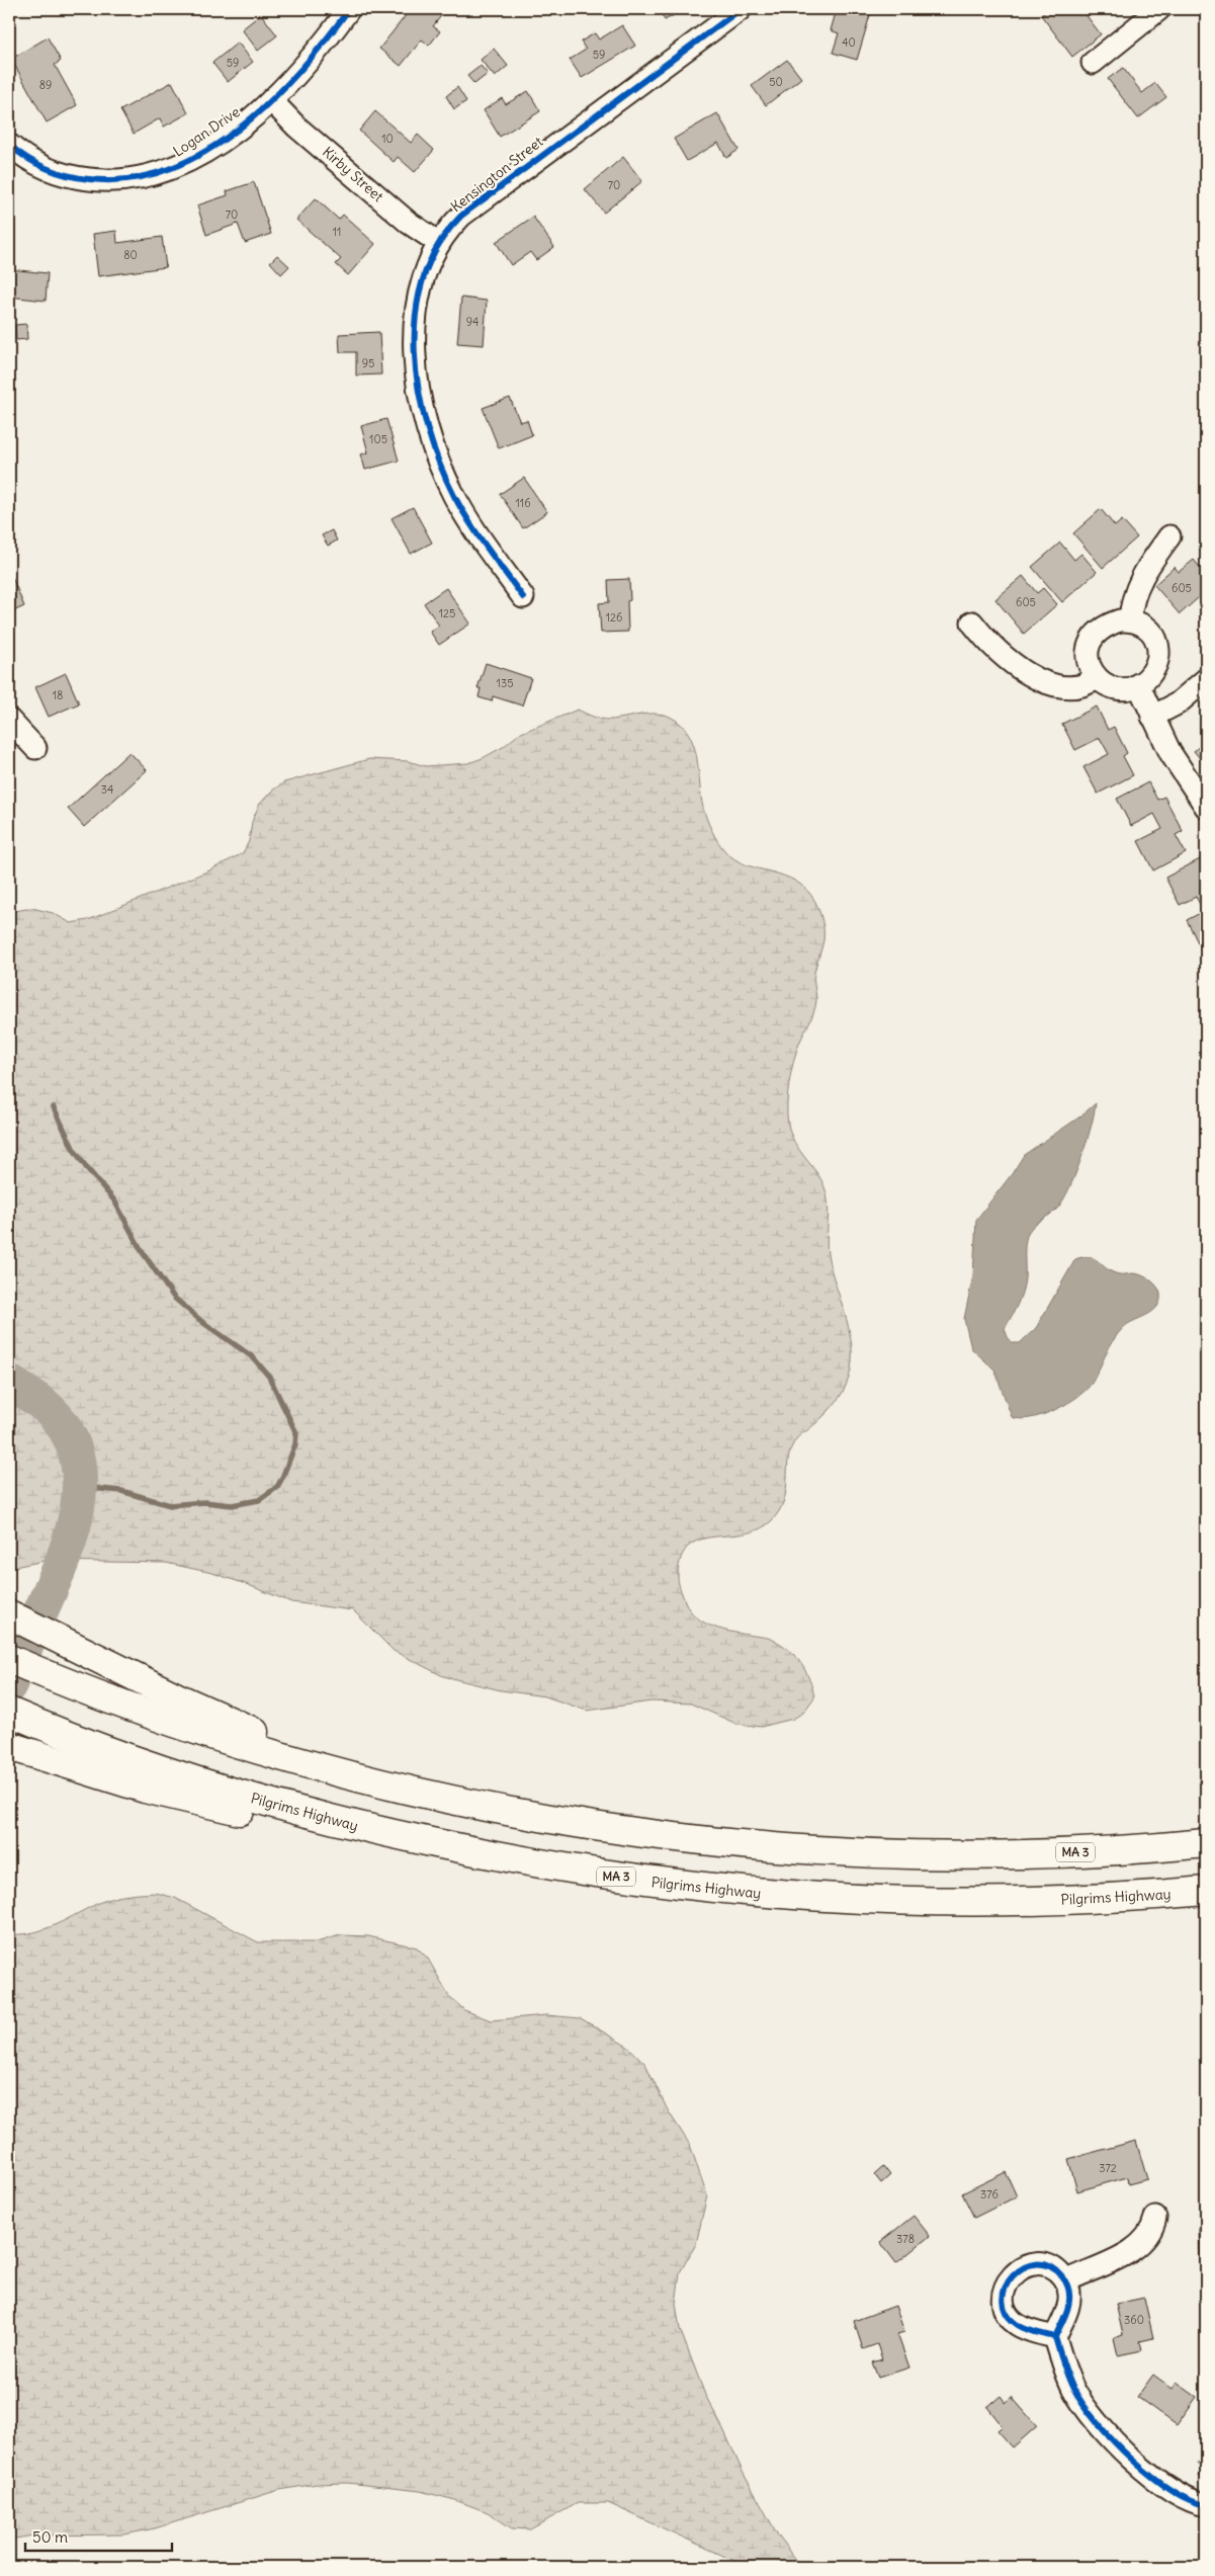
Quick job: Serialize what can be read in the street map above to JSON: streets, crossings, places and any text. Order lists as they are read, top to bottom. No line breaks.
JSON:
{"streets":{"highway":["Pilgrims Highway","MA 3"],"street":["Logan Drive","Kirby Street","Kensington Street"]},"crossings":[["Logan Drive","Kirby Street"],["Kirby Street","Kensington Street"]],"house_numbers":["40","59","59","50","89","10","70","70","11","80","94","95","105","116","605","605","125","126","135","18","34","372","376","378","360"],"scale_bar":"50 m"}
